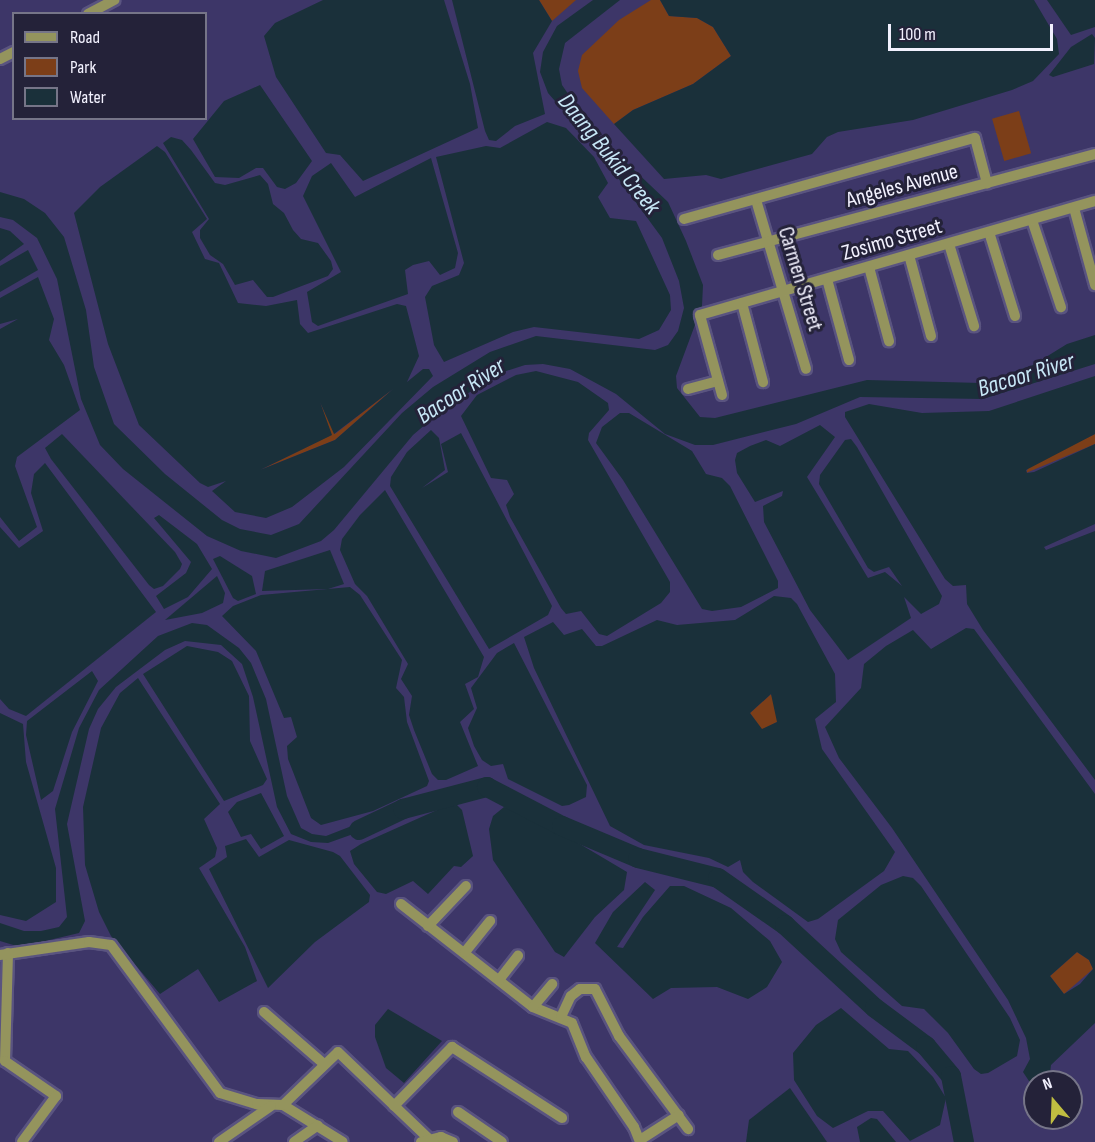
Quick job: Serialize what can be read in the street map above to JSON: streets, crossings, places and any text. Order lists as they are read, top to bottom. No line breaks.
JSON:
{"streets":{"street":["Angeles Avenue","Zosimo Street","Carmen Street"]},"crossings":[["Angeles Avenue","Carmen Street"],["Zosimo Street","Carmen Street"]],"water":["Daang Bukid Creek","Bacoor River"],"legend":["Road","Park","Water"],"scale_bar":"100 m","north":"top"}
